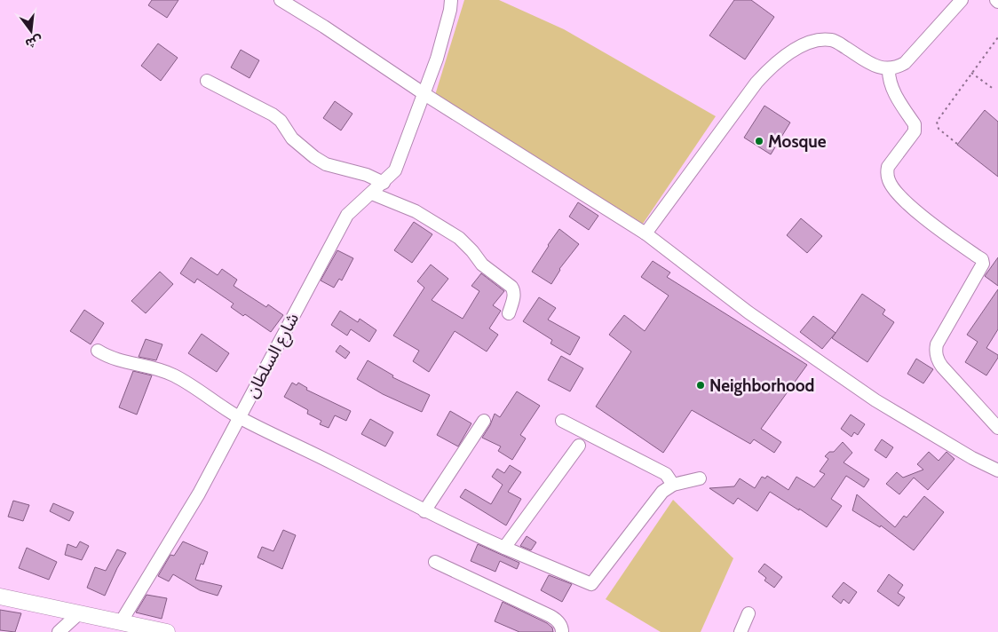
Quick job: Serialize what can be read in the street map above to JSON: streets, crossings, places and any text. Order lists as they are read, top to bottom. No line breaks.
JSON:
{"streets":{"street":["شارع السلطان"]},"places":["Mosque","Neighborhood"],"north":"bottom"}
